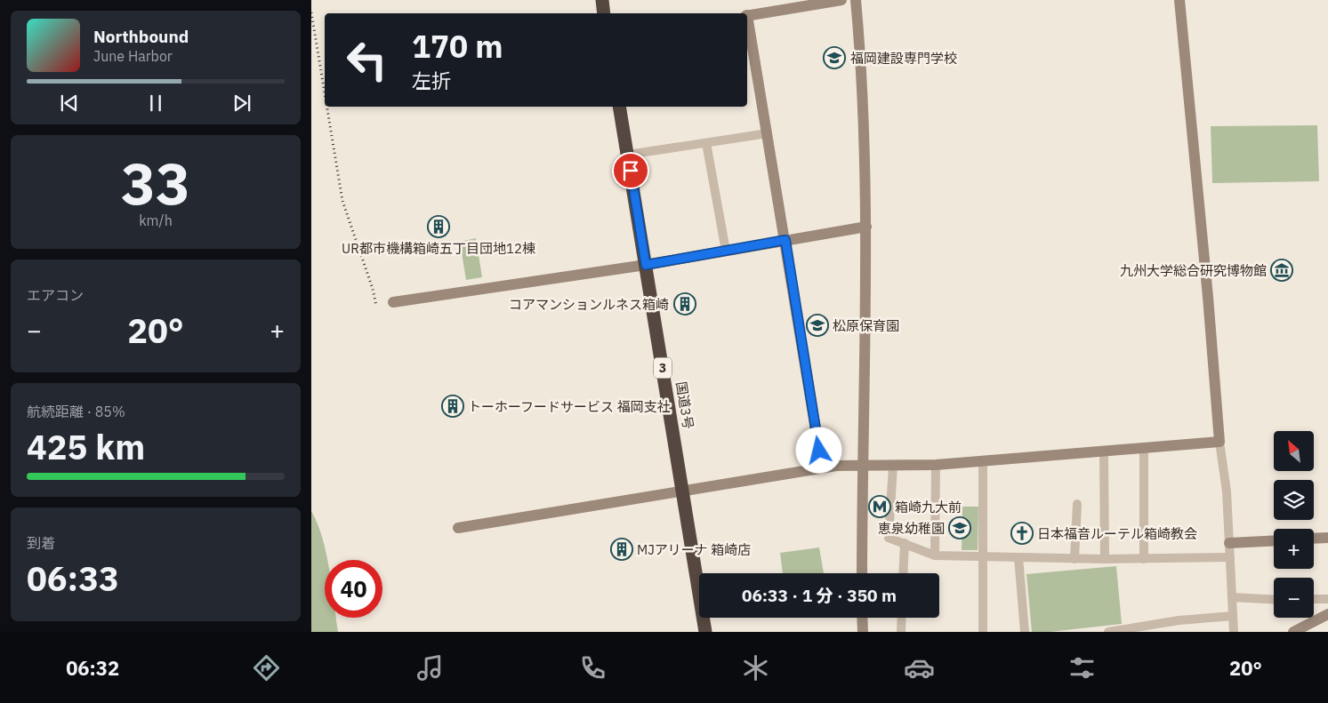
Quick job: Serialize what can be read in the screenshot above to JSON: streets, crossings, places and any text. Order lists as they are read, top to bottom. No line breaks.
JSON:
{"streets":{"highway":["3","国道3号"]},"places":{"school or university":["福岡建設専門学校","松原保育園","恵泉幼稚園"],"building":["UR都市機構箱崎五丁目団地12棟","コアマンションルネス箱崎","トーホーフードサービス 福岡支社","MJアリーナ 箱崎店"],"museum":["九州大学総合研究博物館"],"metro station":["箱崎九大前"],"church":["日本福音ルーテル箱崎教会"]},"north":"top left","page":{"turn":["170 m","左折"],"song":["Northbound","June Harbor"],"tile":[["33","km/h"],"エアコン",["航続距離 · 85%","425 km"],["到着","06:33"]],"heat":["−","20°","+"],"map_buttons":["+","−"],"limit":"40","trip":"06:33 · 1 分 · 350 m","tabs":["06:32","20°"]}}
